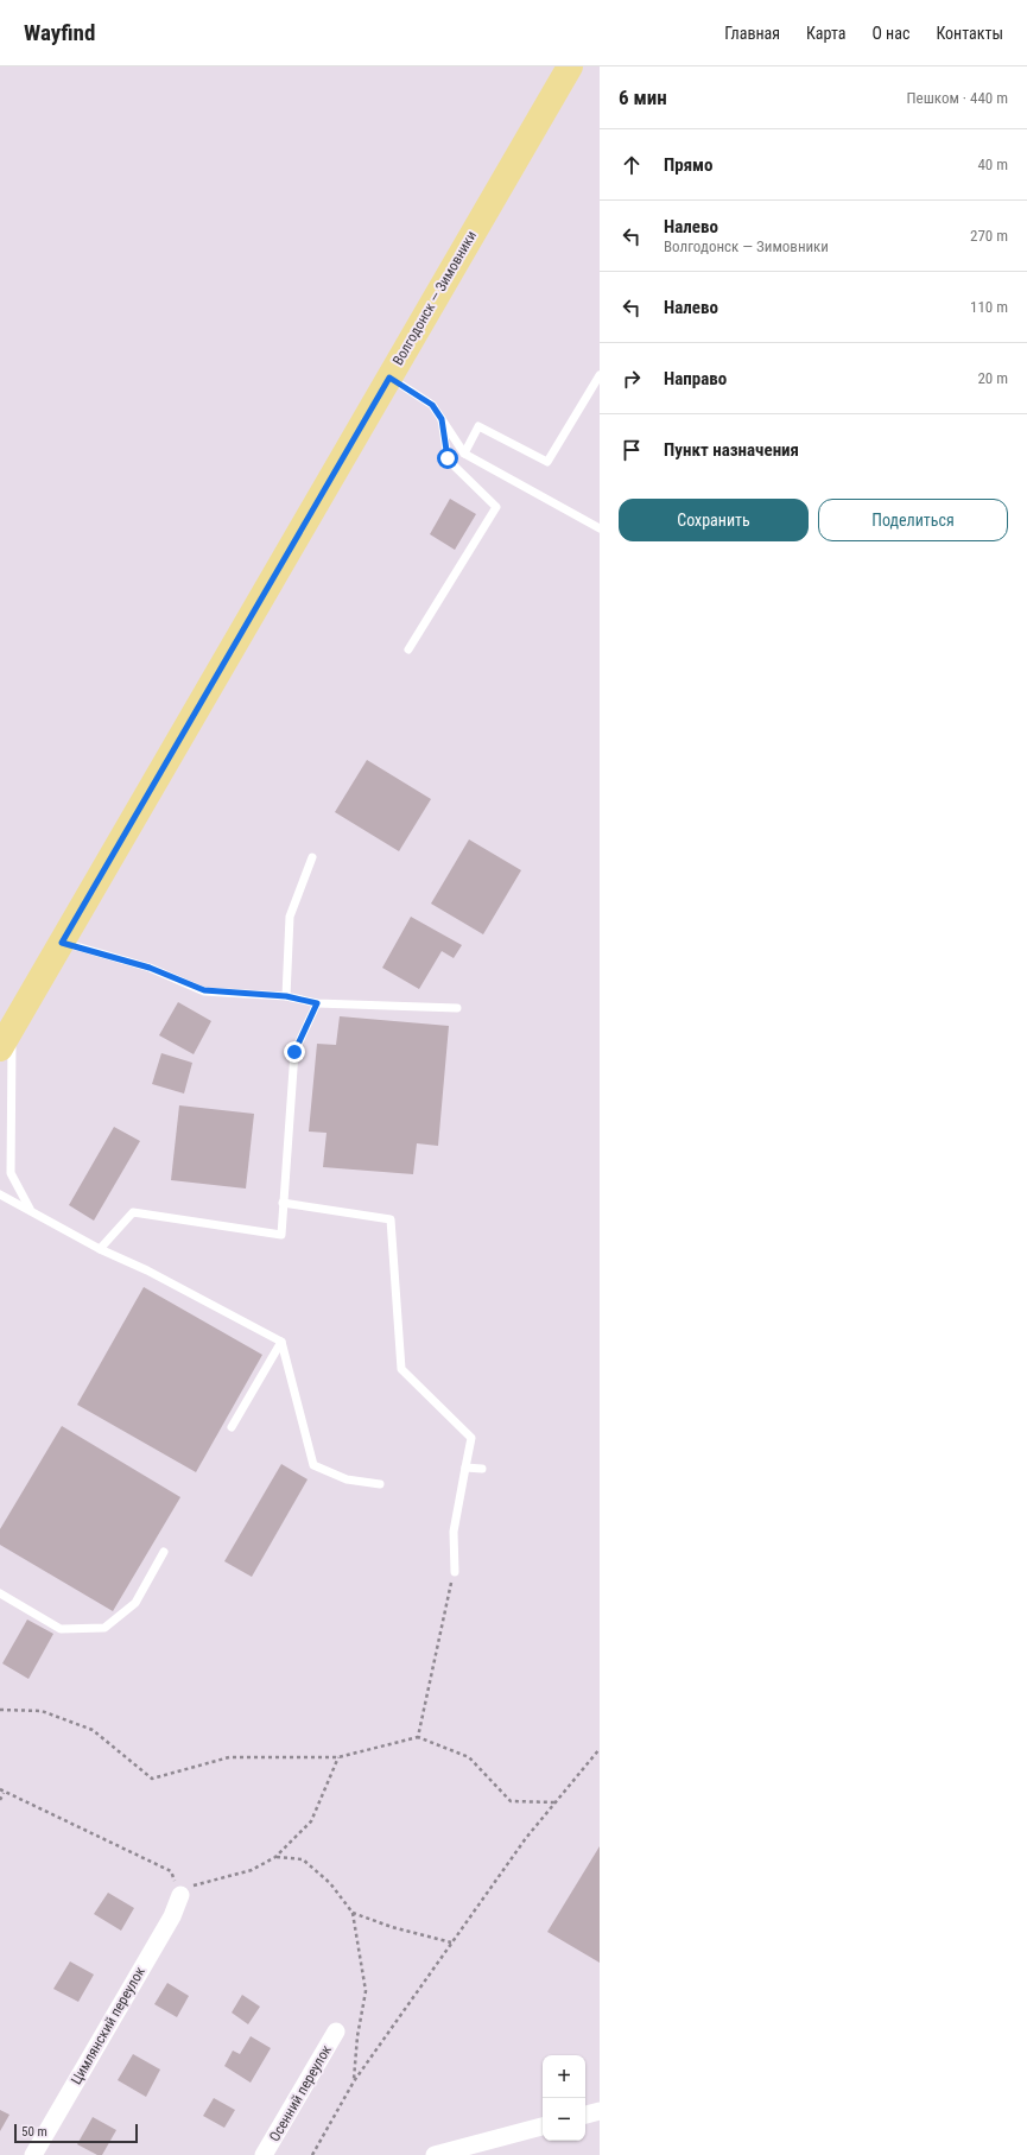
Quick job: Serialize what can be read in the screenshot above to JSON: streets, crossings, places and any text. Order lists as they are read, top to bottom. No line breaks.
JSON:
{"streets":{"main road":["Волгодонск — Зимовники"],"street":["Цимлянский переулок","Осенний переулок"]},"scale_bar":"50 m","page":{"header":"Wayfind","nav":["Главная","Карта","О нас","Контакты"],"heading":["6 мин","Пешком · 440 m"],"list":[["Прямо","40 m"],["Налево","Волгодонск — Зимовники","270 m"],["Налево","110 m"],["Направо","20 m"],"Пункт назначения"],"buttons":["Сохранить","Поделиться"],"map_buttons":["+","−"],"scale":"50 m"}}
